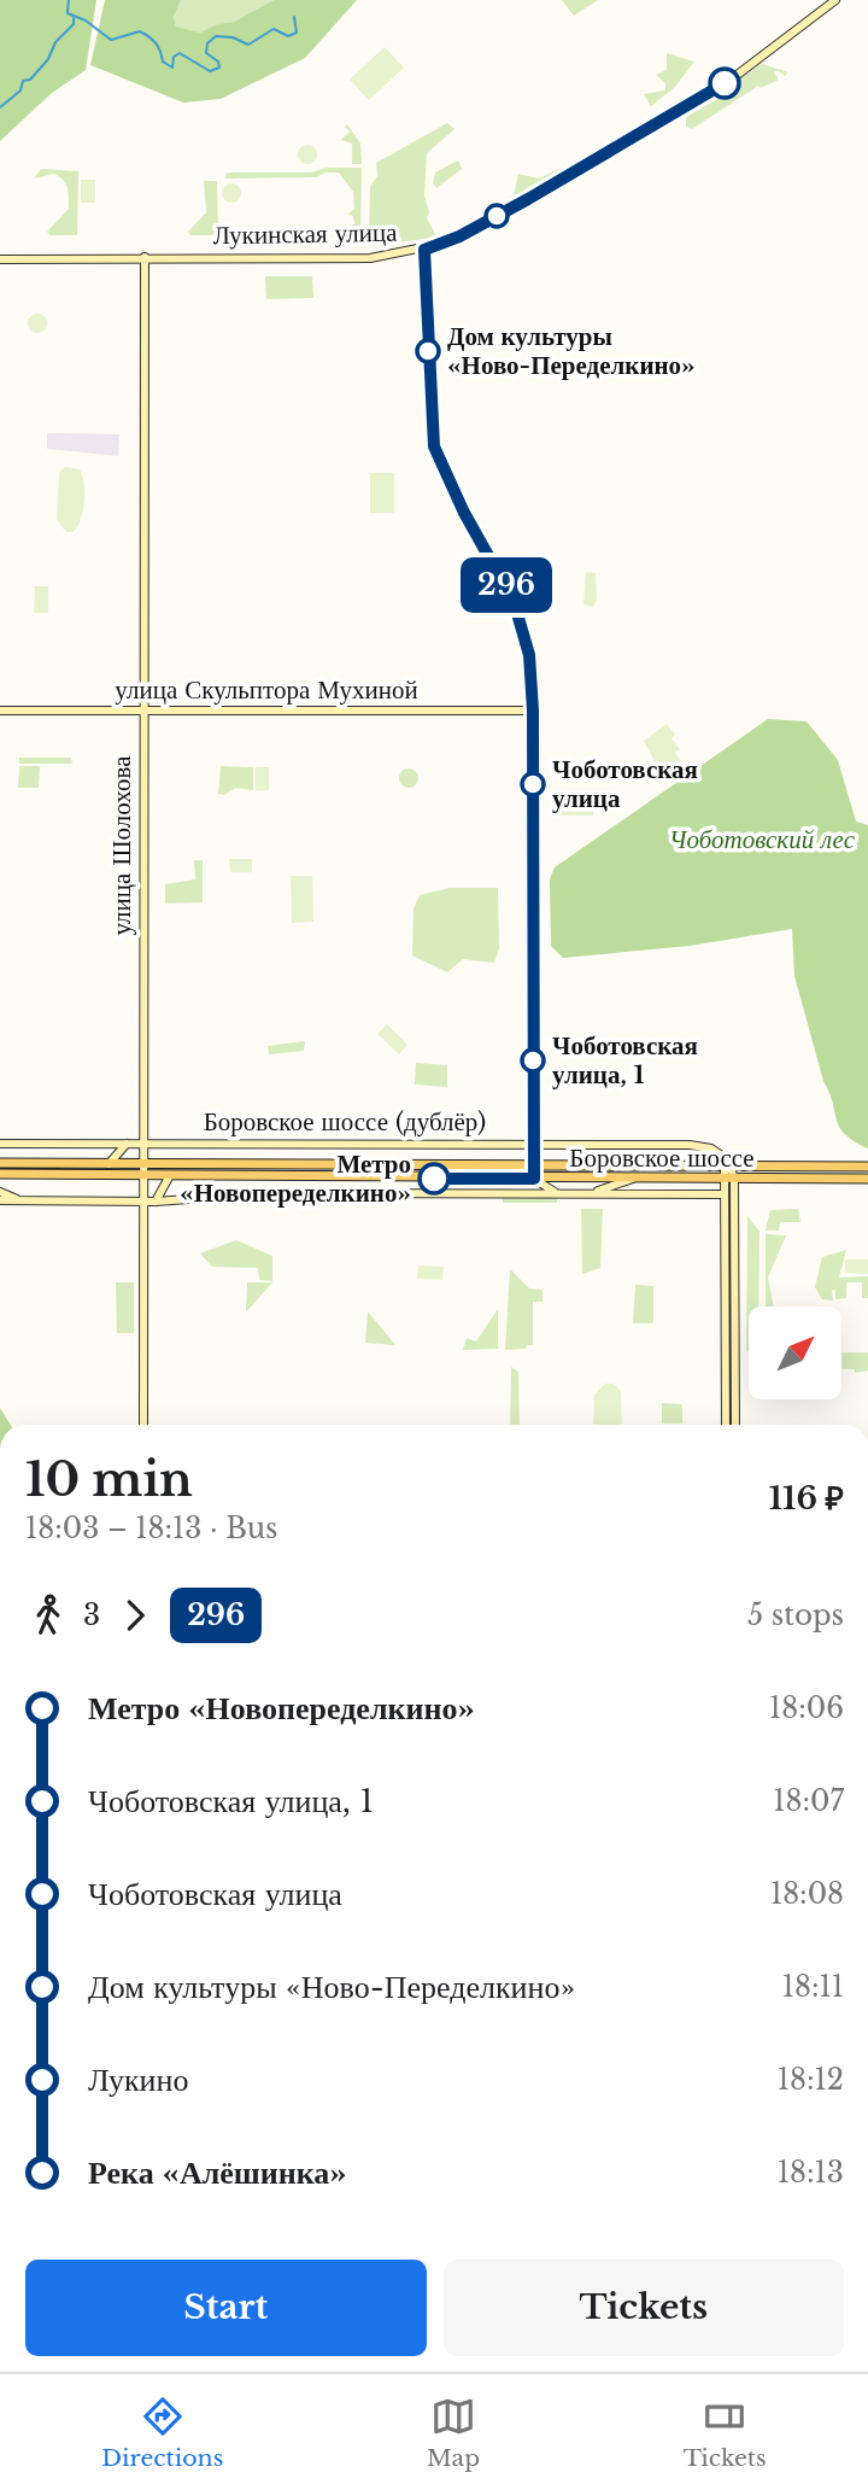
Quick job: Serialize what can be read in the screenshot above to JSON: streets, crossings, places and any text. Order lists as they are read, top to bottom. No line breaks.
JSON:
{"streets":{"main road":["Боровское шоссе"],"street":["Лукинская улица","улица Скульптора Мухиной","улица Шолохова","Боровское шоссе (дублёр)"]},"crossings":[["Лукинская улица","улица Шолохова"],["улица Скульптора Мухиной","улица Шолохова"],["улица Шолохова","Боровское шоссе (дублёр)"],["улица Шолохова","Боровское шоссе"],["Боровское шоссе (дублёр)","Боровское шоссе"]],"parks":["Чоботовский лес"],"places":["Дом культуры «Ново-Переделкино»","Чоботовская улица","Чоботовская улица, 1","Метро «Новопеределкино»"],"lines":["bus line 296"],"north":"top right","page":{"on_map":"296","heading":["10 min","18:03 – 18:13 · Bus","116 ₽"],"legs":["3","296","5 stops"],"list":[{"name":"Метро «Новопеределкино»","value":"18:06"},{"name":"Чоботовская улица, 1","value":"18:07"},{"name":"Чоботовская улица","value":"18:08"},{"name":"Дом культуры «Ново-Переделкино»","value":"18:11"},{"name":"Лукино","value":"18:12"},{"name":"Река «Алёшинка»","value":"18:13"}],"buttons":["Start","Tickets"],"tabs":["Directions","Map","Tickets"]}}
